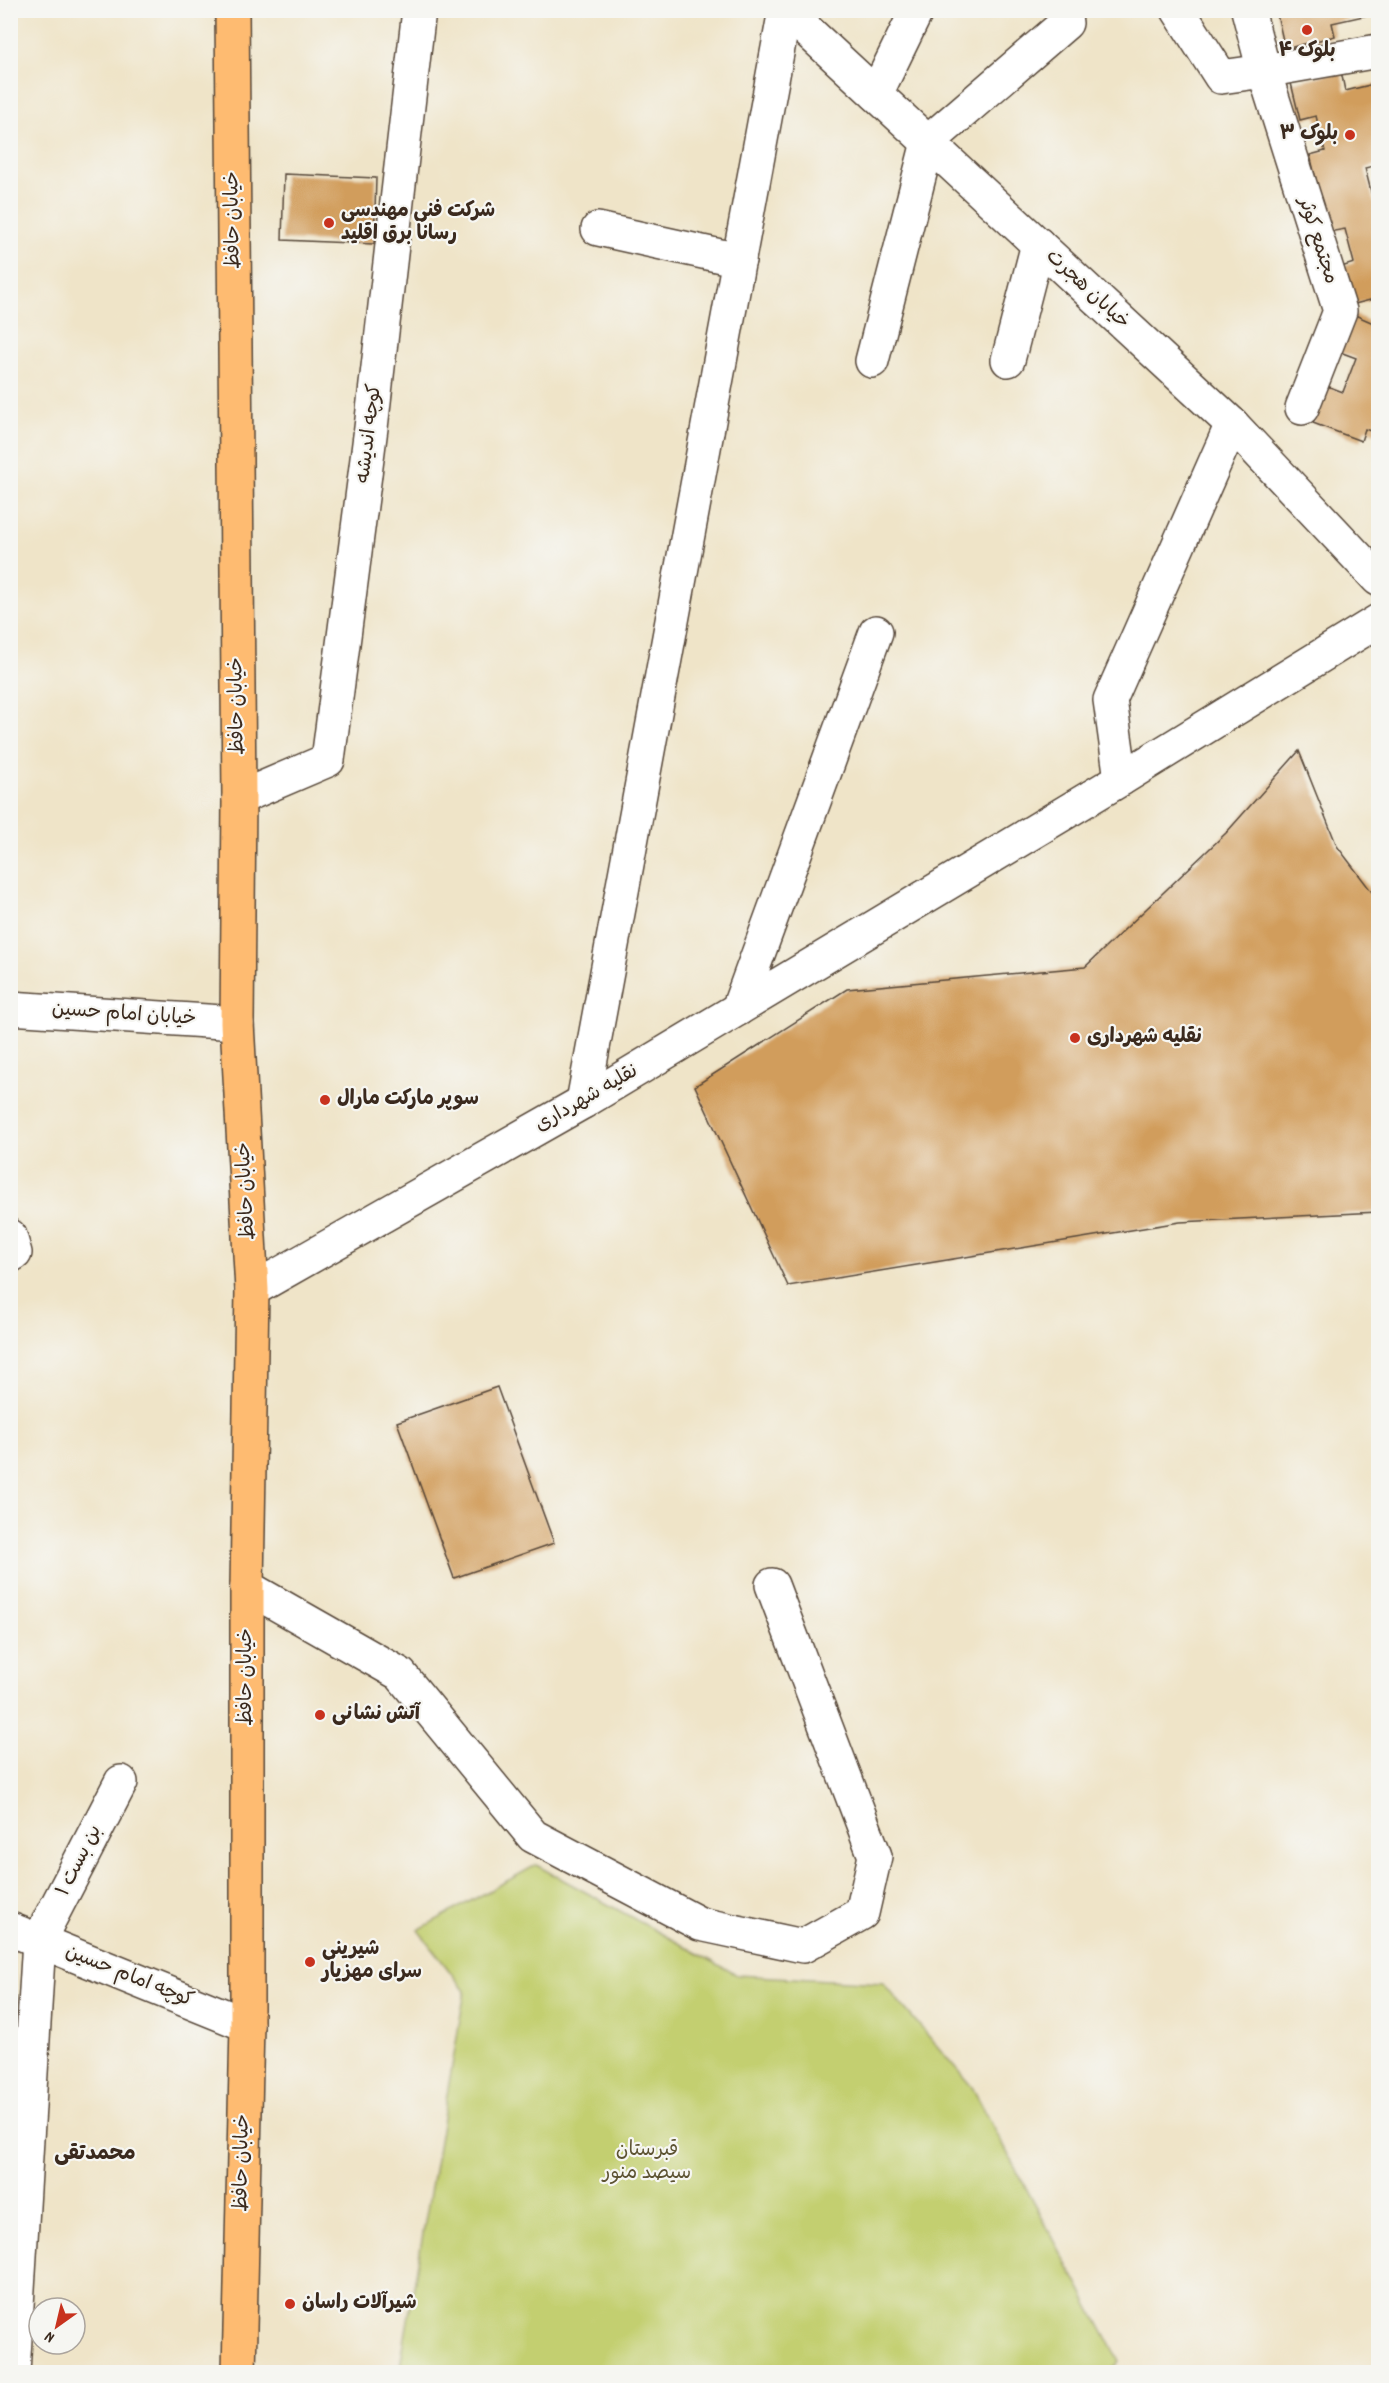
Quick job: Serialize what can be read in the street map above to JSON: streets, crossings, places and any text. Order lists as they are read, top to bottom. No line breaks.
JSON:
{"streets":{"main road":["خیابان حافظ"],"street":["مجتمع کوثر","خیابان هجرت","کوچه اندیشه","خیابان امام حسین","نقلیه شهرداری","بن بست ۱","کوچه امام حسین"]},"crossings":[["خیابان حافظ","کوچه اندیشه"],["خیابان حافظ","خیابان امام حسین"],["خیابان حافظ","نقلیه شهرداری"],["خیابان حافظ","کوچه امام حسین"],["بن بست ۱","کوچه امام حسین"]],"districts":["محمدتقی"],"parks":["قبرستان سیصد منور"],"places":["بلوک ۴","بلوک ۳","شرکت فنی مهندسی رسانا برق اقلید","نقلیه شهرداری","سوپر مارکت مارال","آتش نشانی","شیرینی سرای مهزیار","شیرآلات راسان"],"north":"bottom left"}
